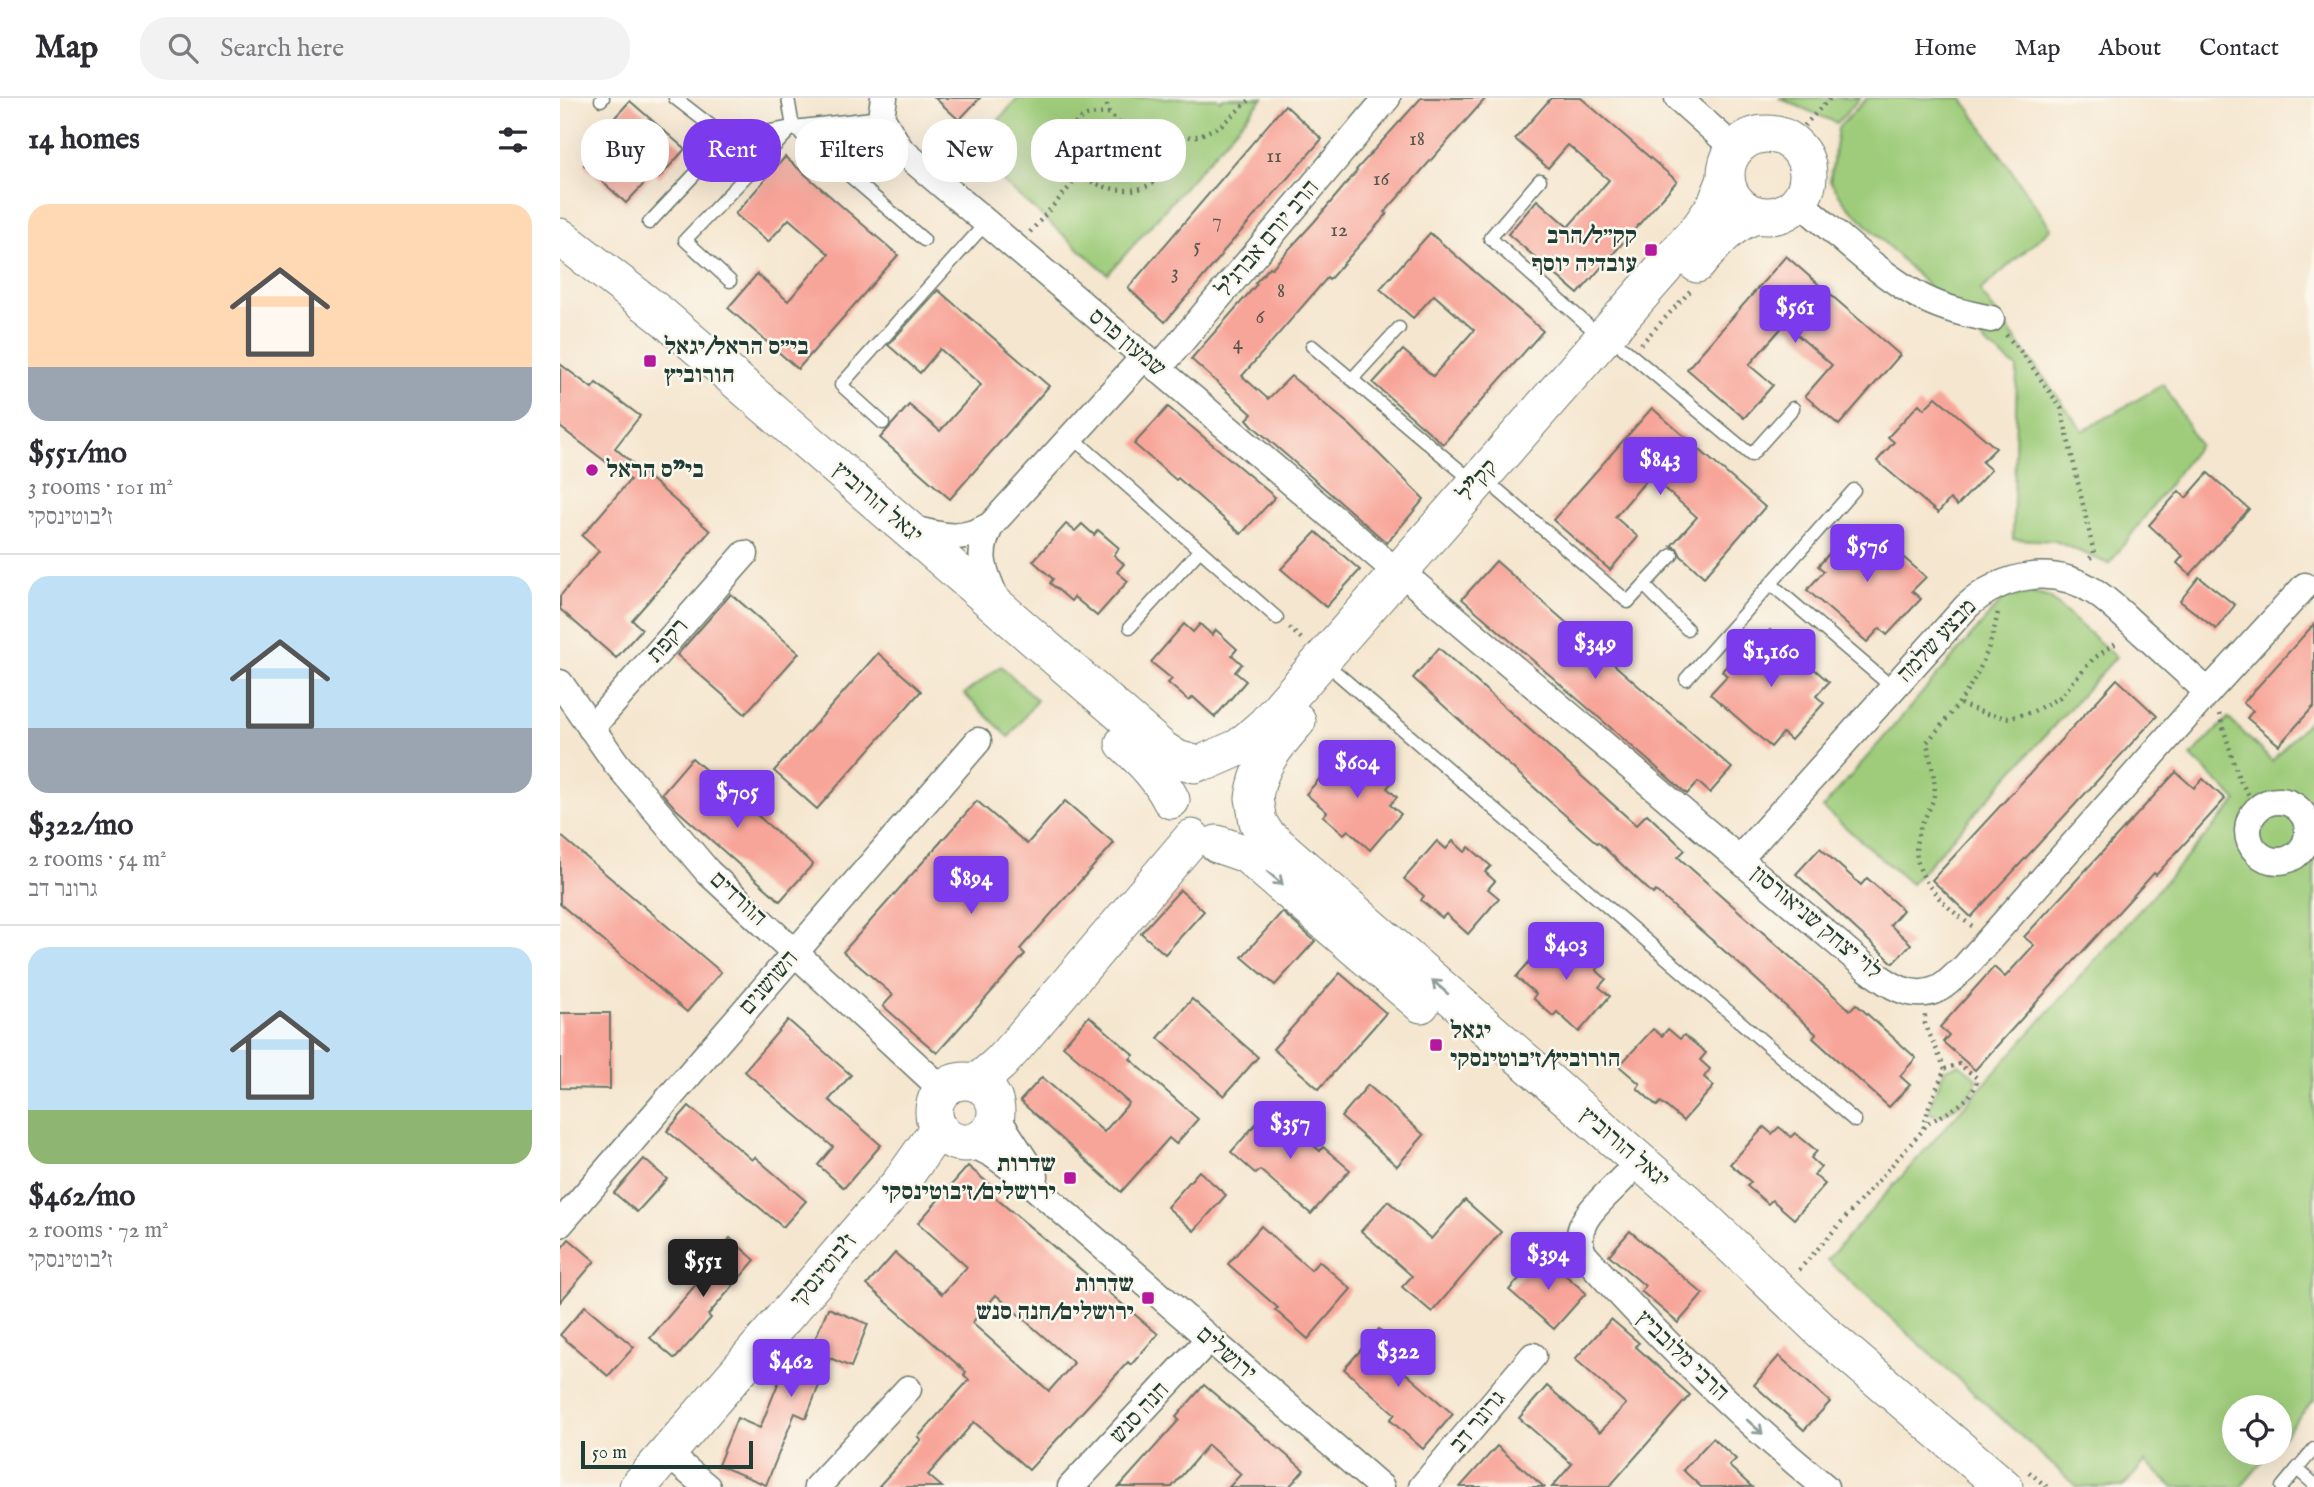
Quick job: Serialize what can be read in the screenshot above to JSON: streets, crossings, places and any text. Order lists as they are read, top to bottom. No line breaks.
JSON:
{"streets":{"main road":["קק\"ל","יגאל הורוביץ","ז'בוטינסקי"],"street":["הרב יורם אברג'ל","שמעון פרס","רקפת","מבצע שלמה","הוורדים","לוי יצחק שניאורסון","השושנים","ירושלים","הרבי מלובביץ","חנה סנש","גרונר דב"]},"crossings":[["הרב יורם אברג'ל","שמעון פרס"],["שמעון פרס","קק\"ל"],["שמעון פרס","לוי יצחק שניאורסון"],["קק\"ל","יגאל הורוביץ"],["קק\"ל","לוי יצחק שניאורסון"],["יגאל הורוביץ","הרבי מלובביץ"],["רקפת","הוורדים"],["מבצע שלמה","לוי יצחק שניאורסון"],["הוורדים","השושנים"],["הוורדים","ז'בוטינסקי"],["הוורדים","ירושלים"],["ז'בוטינסקי","ירושלים"],["ירושלים","חנה סנש"]],"one_way":["הרבי מלובביץ"],"places":{"transit":["קק״ל/הרב עובדיה יוסף","בי״ס הראל/יגאל הורוביץ","יגאל הורוביץ/ז׳בוטינסקי","שדרות ירושלים/ז׳בוטינסקי","שדרות ירושלים/חנה סנש"],"other":["בי\"ס הראל"]},"house_numbers":["18","11","16","7","12","5","3","8","6","4"],"scale_bar":"50 m","page":{"header":"Map","search":"Search here","nav":["Home","Map","About","Contact"],"heading":"14 homes","chip":["Buy","Rent","Filters","New","Apartment"],"list":[{"name":"$551/mo","note":"3 rooms · 101 m² · ז'בוטינסקי"},{"name":"$322/mo","note":"2 rooms · 54 m² · גרונר דב"},{"name":"$462/mo","note":"2 rooms · 72 m² · ז'בוטינסקי"}],"price":["$561","$843","$576","$349","$1,160","$604","$705","$894","$403","$357","$394","$551","$322","$462"],"scale":"50 m"}}
